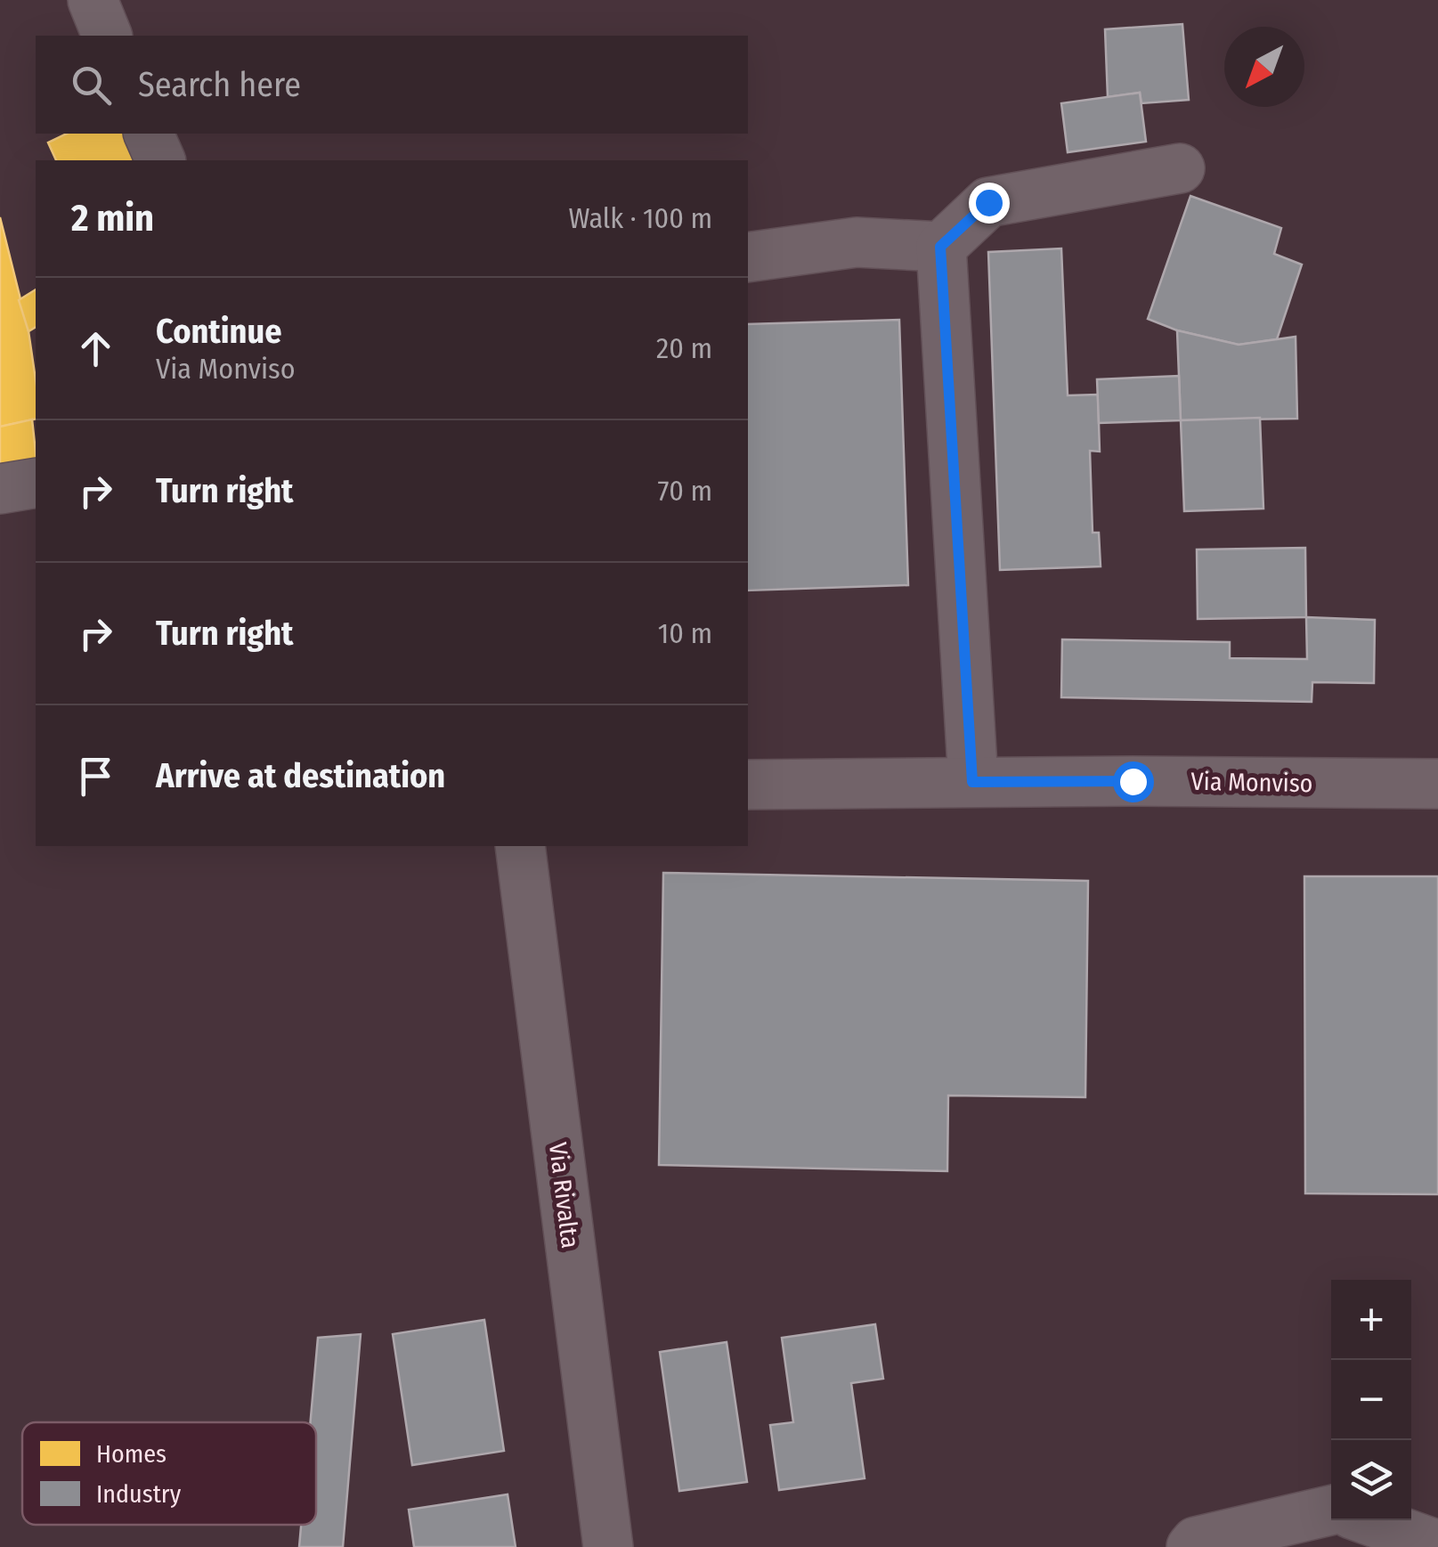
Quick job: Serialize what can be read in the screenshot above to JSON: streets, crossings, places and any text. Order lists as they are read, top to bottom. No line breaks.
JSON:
{"streets":{"street":["Via Monviso","Via Rivalta"]},"legend":["Homes","Industry"],"north":"bottom left","page":{"search":"Search here","heading":["2 min","Walk · 100 m"],"list":[["Continue","Via Monviso","20 m"],["Turn right","70 m"],["Turn right","10 m"],"Arrive at destination"],"map_buttons":["+","−"]}}
